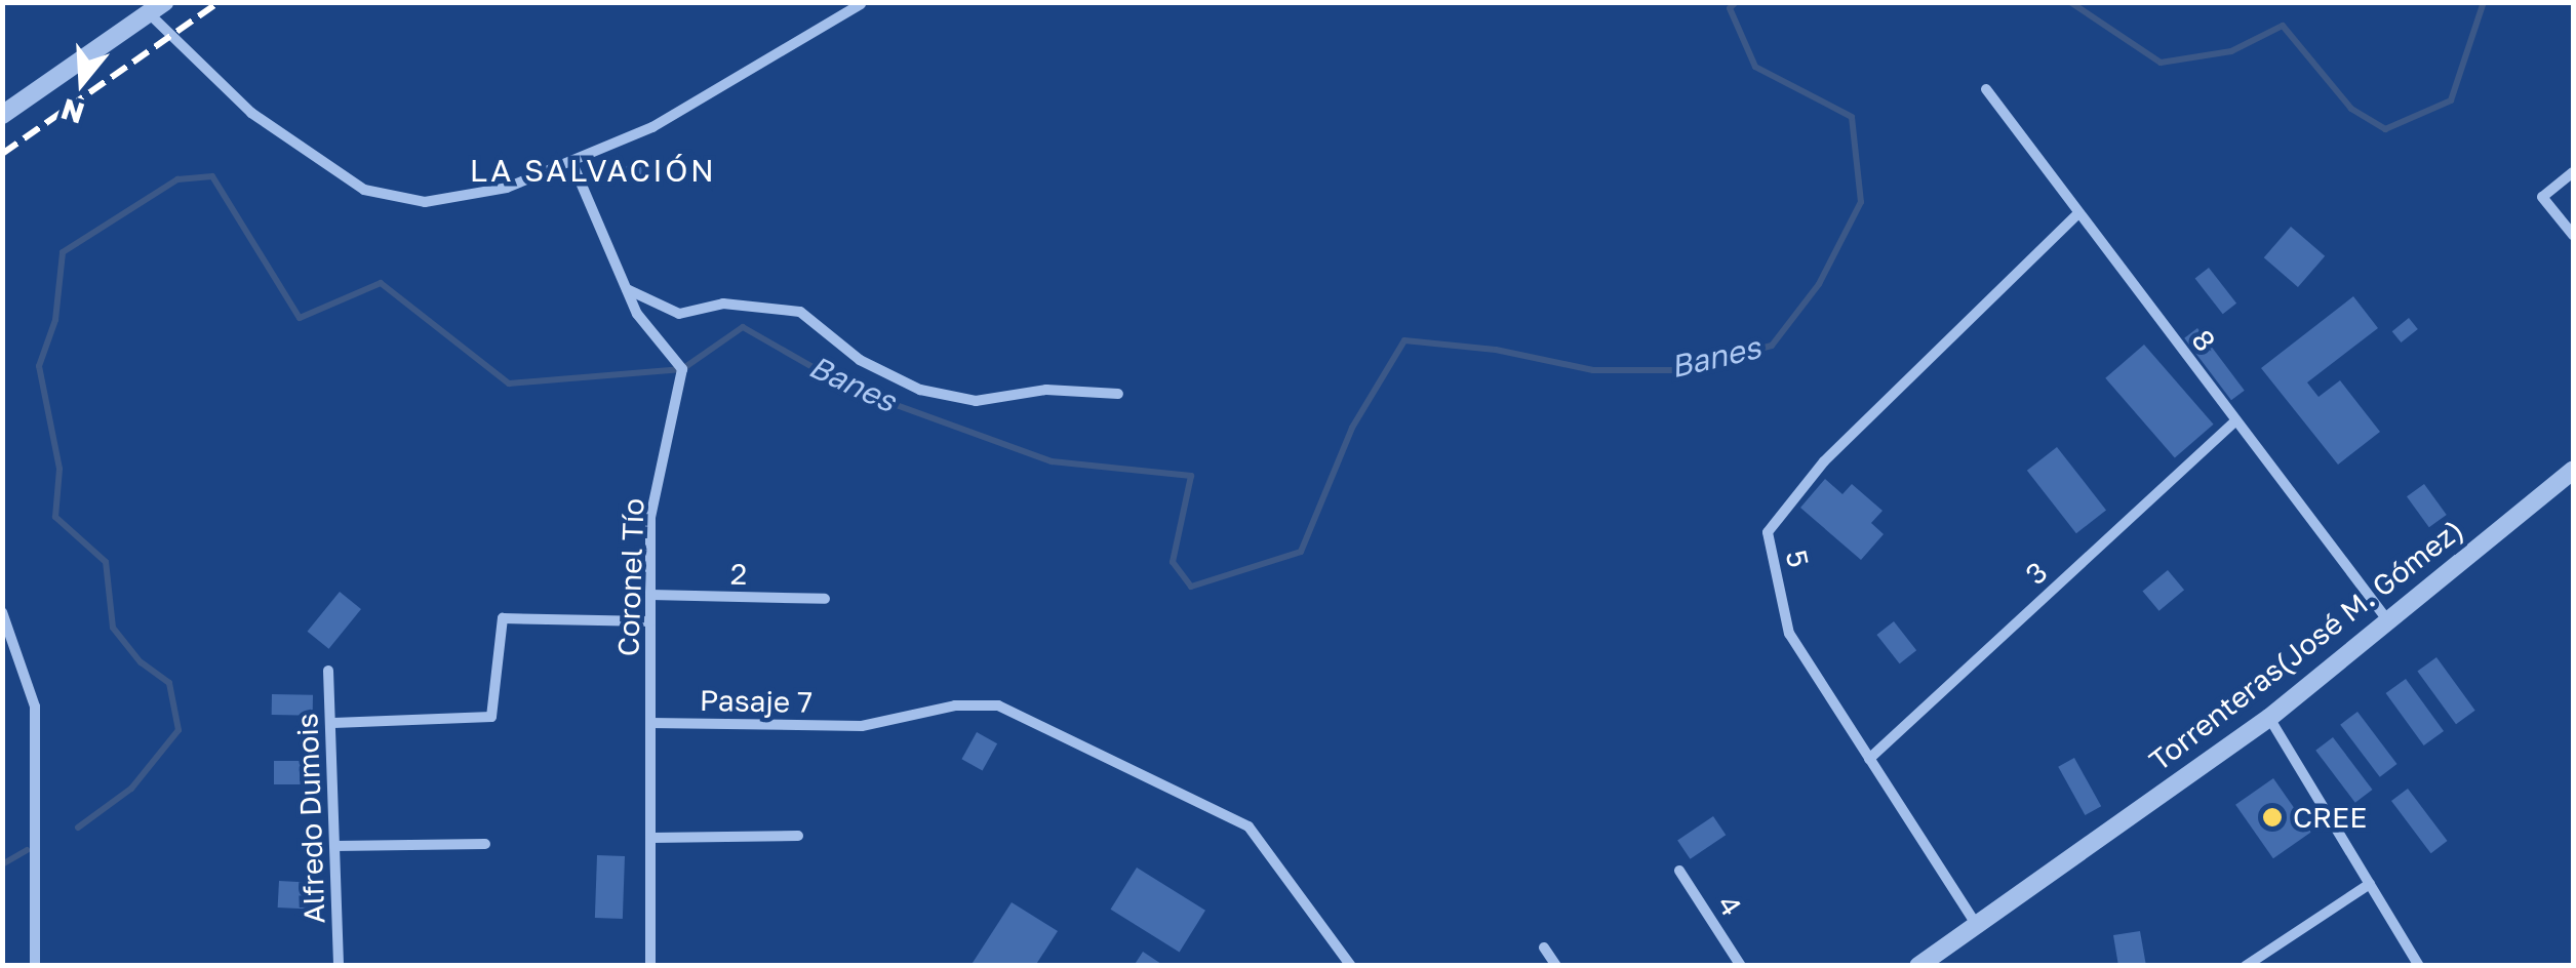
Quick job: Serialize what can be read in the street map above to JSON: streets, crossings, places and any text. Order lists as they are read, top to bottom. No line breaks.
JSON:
{"streets":{"street":["8","5","3","2","Coronel Tío","Torrenteras(José M. Gómez)","Pasaje 7","Alfredo Dumois","4"]},"crossings":[["8","5"],["8","3"],["8","Torrenteras(José M. Gómez)"],["5","3"],["5","Torrenteras(José M. Gómez)"],["2","Coronel Tío"],["Coronel Tío","Pasaje 7"]],"districts":["LA SALVACIÓN"],"water":["Banes"],"places":["CREE"],"north":"bottom"}
